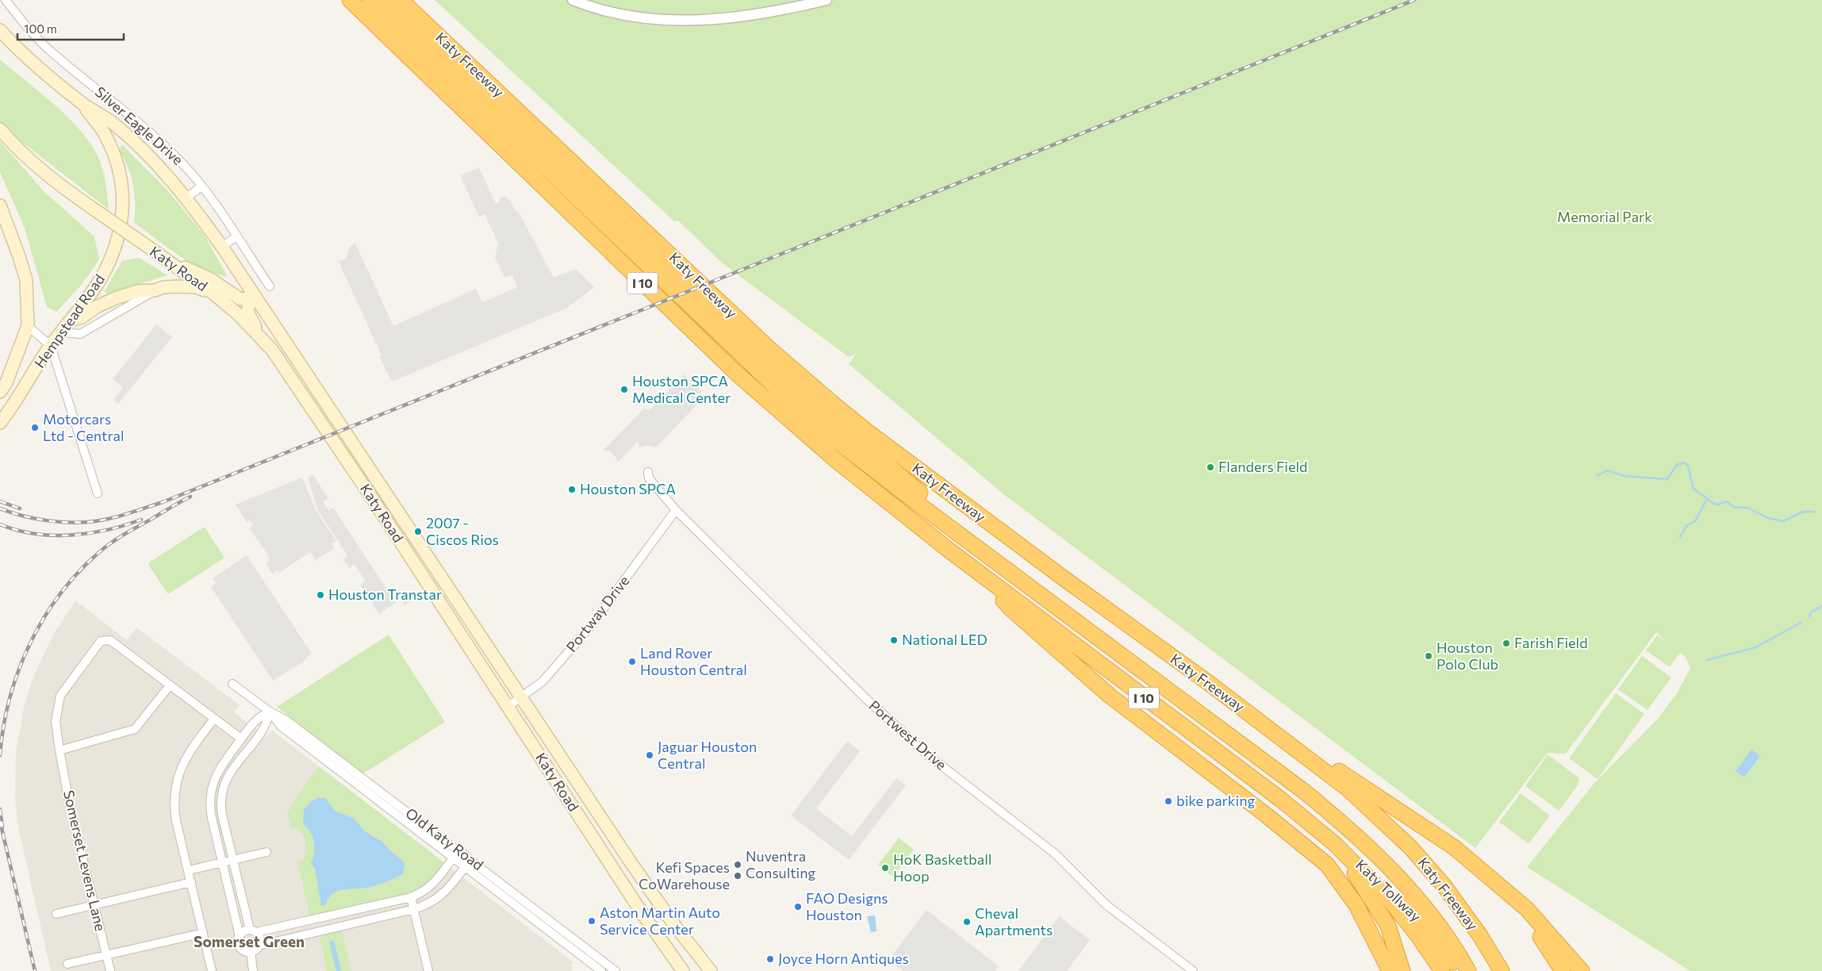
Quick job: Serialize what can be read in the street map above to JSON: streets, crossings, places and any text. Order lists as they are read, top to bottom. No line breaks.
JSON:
{"streets":{"highway":["Katy Freeway","I 10","Katy Tollway"],"main road":["Katy Road","Hempstead Road"],"street":["Silver Eagle Drive","Portway Drive","Portwest Drive","Old Katy Road","Somerset Levens Lane"]},"crossings":[["Katy Road","Hempstead Road"],["Katy Road","Portway Drive"],["I 10","Katy Tollway"],["Portway Drive","Portwest Drive"]],"districts":["Somerset Green"],"parks":["Memorial Park"],"places":["Houston SPCA Medical Center","Motorcars Ltd - Central","Flanders Field","Houston SPCA","2007 - Ciscos Rios","Houston Transtar","National LED","Farish Field","Houston Polo Club","Land Rover Houston Central","Jaguar Houston Central","bike parking","Nuventra Consulting","HoK Basketball Hoop","Kefi Spaces CoWarehouse","FAO Designs Houston","Aston Martin Auto Service Center","Cheval Apartments","Joyce Horn Antiques"],"scale_bar":"100 m"}
